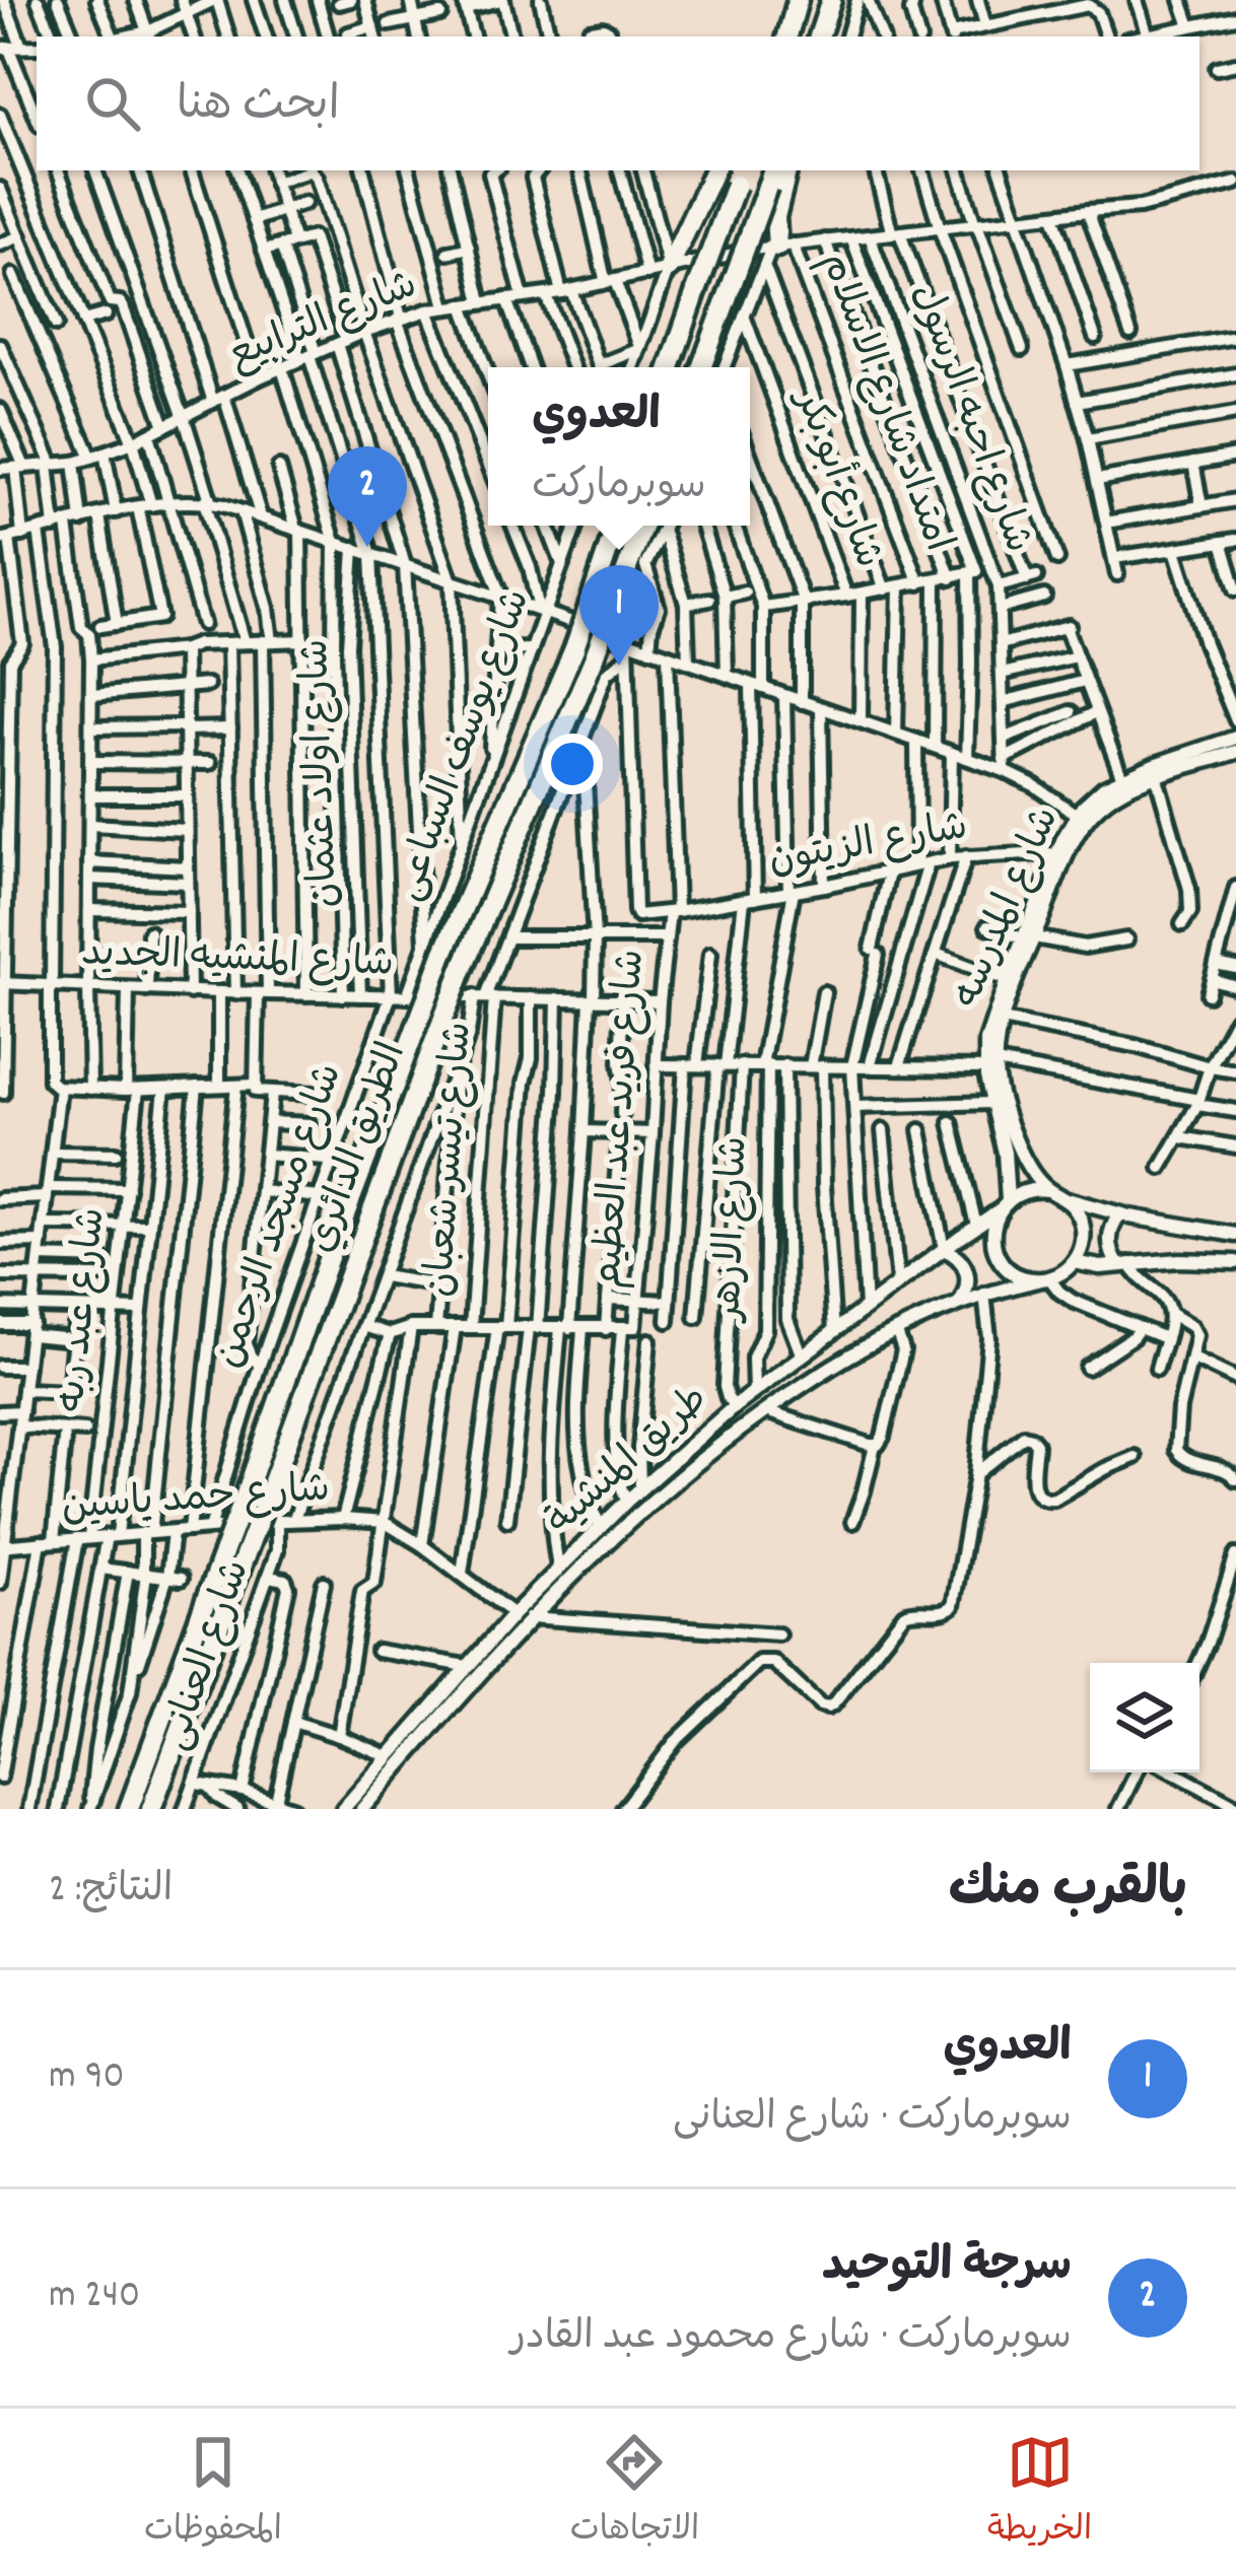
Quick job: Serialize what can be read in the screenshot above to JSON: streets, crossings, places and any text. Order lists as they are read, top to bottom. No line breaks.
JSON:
{"streets":{"highway":["الطريق الدائري"],"street":["شارع الترابيع","امتداد شارع الاسلام","شارع احبه الرسول","شارع أبو بكر","شارع يوسف السباعى","شارع اولاد عثمان","شارع الزيتون","شارع المدرسه","شارع المنشيه الجديد","شارع فريد عبد العظيم","شارع تيسر شعبان","شارع مسجد الرحمن","شارع الازهر","شارع عبد ربه","طريق المنشية","شارع حمد ياسين","شارع العنانى"]},"crossings":[["شارع الترابيع","امتداد شارع الاسلام"],["شارع الترابيع","شارع احبه الرسول"],["شارع يوسف السباعى","شارع المنشيه الجديد"],["شارع يوسف السباعى","الطريق الدائري"],["شارع اولاد عثمان","شارع المنشيه الجديد"],["شارع الزيتون","شارع المدرسه"],["شارع الزيتون","شارع فريد عبد العظيم"],["شارع الزيتون","شارع الازهر"],["شارع المدرسه","طريق المنشية"],["شارع المنشيه الجديد","شارع فريد عبد العظيم"],["شارع المنشيه الجديد","شارع تيسر شعبان"],["شارع المنشيه الجديد","شارع مسجد الرحمن"],["شارع المنشيه الجديد","شارع عبد ربه"],["شارع فريد عبد العظيم","طريق المنشية"],["شارع مسجد الرحمن","شارع حمد ياسين"],["شارع الازهر","طريق المنشية"],["شارع عبد ربه","شارع حمد ياسين"],["طريق المنشية","شارع حمد ياسين"],["شارع حمد ياسين","شارع العنانى"]],"page":{"search":"ابحث هنا","popup":["العدوي","سوبرماركت"],"pins":["2","1"],"heading":["بالقرب منك","النتائج: 2"],"list":[{"mark":"1","name":"العدوي","note":"سوبرماركت · شارع العنانى","value":"90 m"},{"mark":"2","name":"سرجة التوحيد","note":"سوبرماركت · شارع محمود عبد القادر","value":"240 m"}],"nav":["الخريطة","الاتجاهات","المحفوظات"]}}
